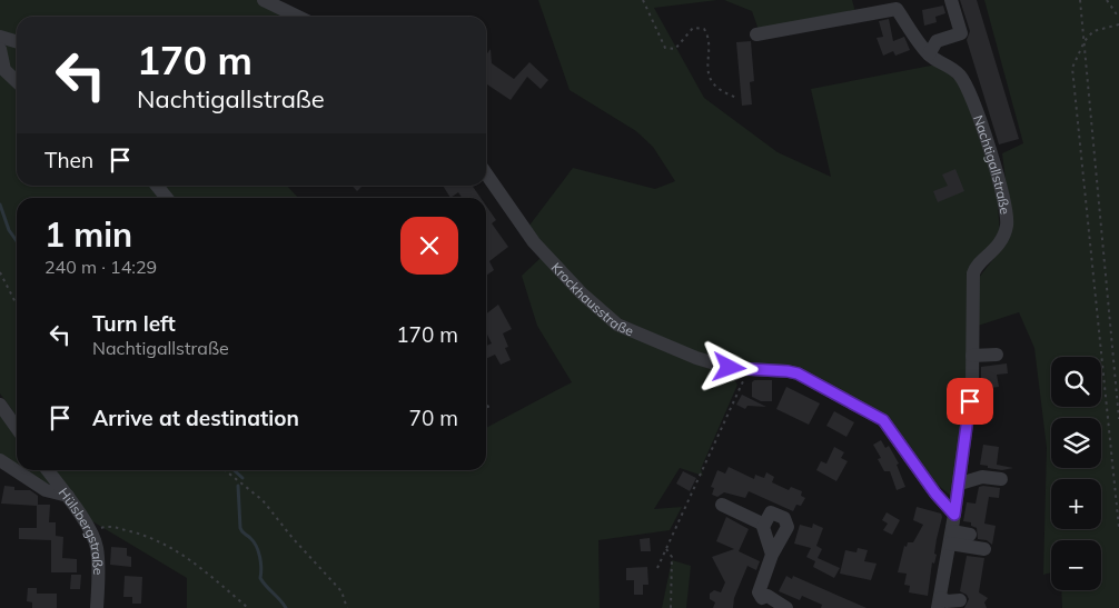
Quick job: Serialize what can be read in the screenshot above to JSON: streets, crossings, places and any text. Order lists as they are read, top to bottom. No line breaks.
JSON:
{"streets":{"street":["Nachtigallstraße","Krockhausstraße","Hülsbergstraße"]},"crossings":[["Nachtigallstraße","Krockhausstraße"]],"page":{"turn":["170 m","Nachtigallstraße"],"then":"Then","heading":["1 min","240 m · 14:29"],"list":[{"name":"Turn left","note":"Nachtigallstraße","value":"170 m"},{"name":"Arrive at destination","value":"70 m"}],"map_buttons":["+","−"]}}
